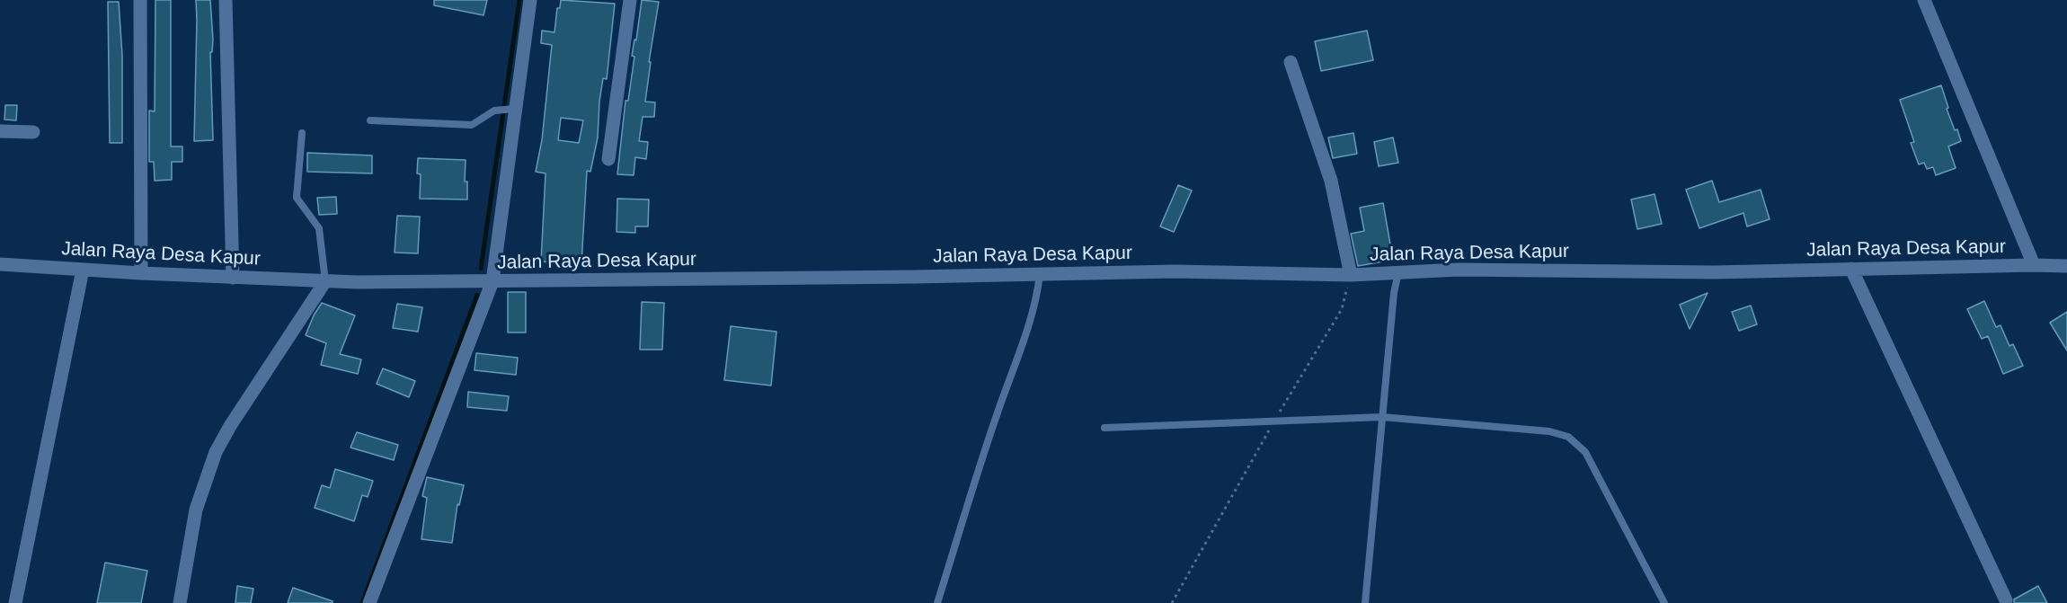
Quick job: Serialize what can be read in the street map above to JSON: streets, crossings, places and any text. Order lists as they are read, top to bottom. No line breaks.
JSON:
{"streets":{"street":["Jalan Raya Desa Kapur"]}}
